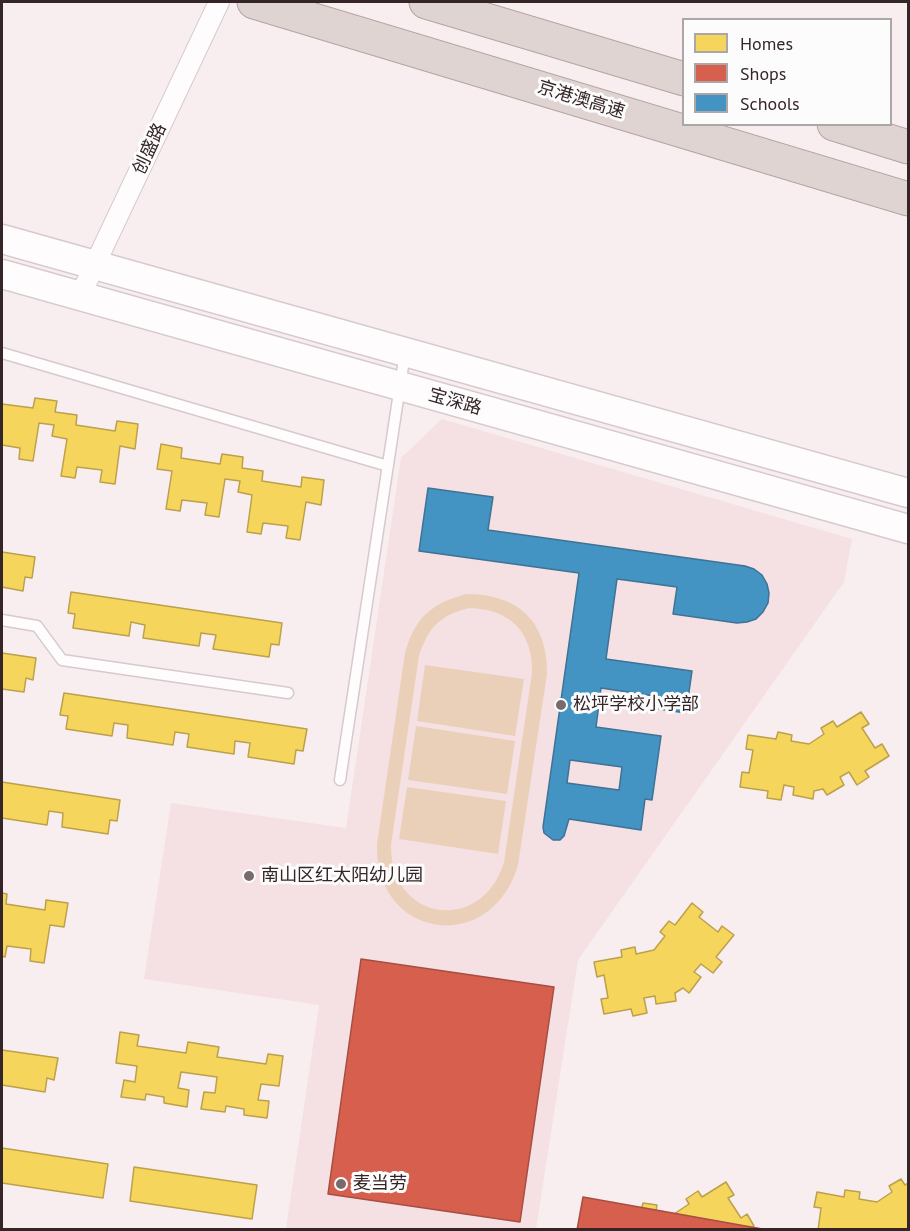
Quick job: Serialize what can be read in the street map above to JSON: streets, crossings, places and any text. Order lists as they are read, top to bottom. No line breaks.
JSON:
{"streets":{"highway":["京港澳高速"],"street":["创盛路","宝深路"]},"crossings":[["创盛路","宝深路"]],"places":["松坪学校小学部","南山区红太阳幼儿园","麦当劳"],"legend":["Homes","Shops","Schools"]}
